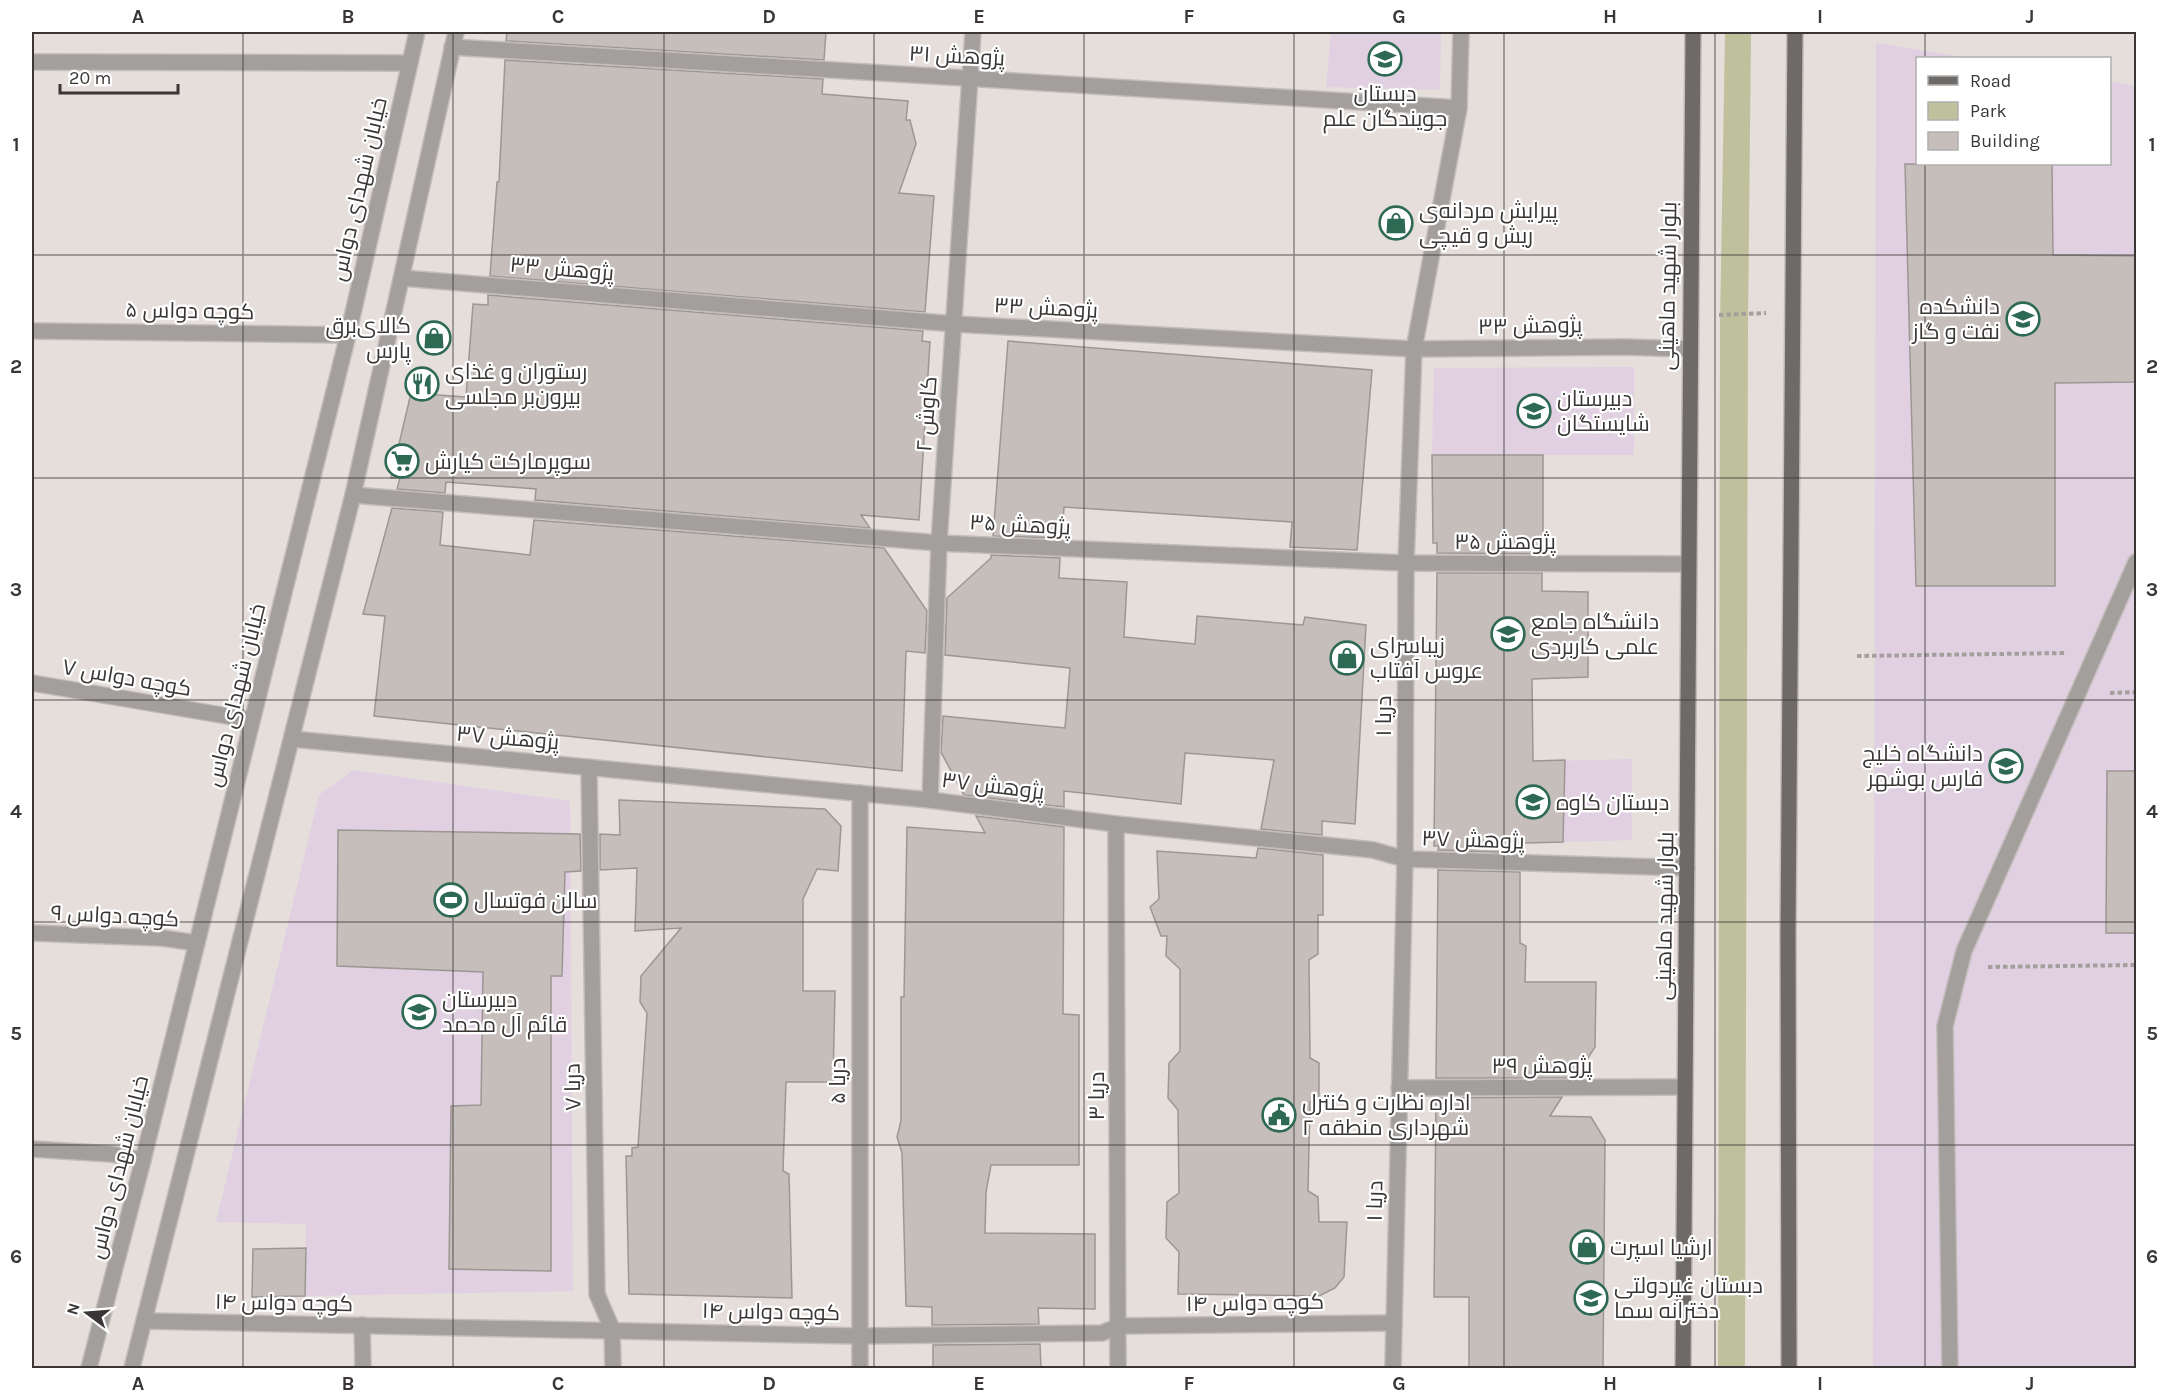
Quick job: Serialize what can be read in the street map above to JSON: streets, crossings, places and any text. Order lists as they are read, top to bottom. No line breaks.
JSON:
{"streets":{"main road":["بلوار شهید ماهینی"],"street":["پژوهش ۳۱","خیابان شهدای دواس","پژوهش ۳۳","کوچه دواس ۵","کاوش ۲","پژوهش ۳۵","کوچه دواس ۷","دریا ۱","پژوهش ۳۷","کوچه دواس ۹","پژوهش ۳۹","دریا ۵","دریا ۷","دریا ۳","کوچه دواس ۱۴"]},"crossings":[["پژوهش ۳۱","کاوش ۲"],["پژوهش ۳۱","دریا ۱"],["خیابان شهدای دواس","کوچه دواس ۵"],["خیابان شهدای دواس","کوچه دواس ۷"],["خیابان شهدای دواس","کوچه دواس ۹"],["پژوهش ۳۳","بلوار شهید ماهینی"],["پژوهش ۳۳","کاوش ۲"],["پژوهش ۳۳","دریا ۱"],["بلوار شهید ماهینی","پژوهش ۳۵"],["بلوار شهید ماهینی","پژوهش ۳۷"],["بلوار شهید ماهینی","پژوهش ۳۹"],["کاوش ۲","پژوهش ۳۵"],["کاوش ۲","پژوهش ۳۷"],["پژوهش ۳۵","دریا ۱"],["دریا ۱","پژوهش ۳۷"],["دریا ۱","پژوهش ۳۹"],["دریا ۱","کوچه دواس ۱۴"],["پژوهش ۳۷","دریا ۵"],["پژوهش ۳۷","دریا ۷"],["پژوهش ۳۷","دریا ۳"],["دریا ۵","کوچه دواس ۱۴"],["دریا ۷","کوچه دواس ۱۴"],["دریا ۳","کوچه دواس ۱۴"]],"places":{"school or university":["دبستان جویندگان علم","دانشکده نفت و گاز","دبیرستان شایستگان","دانشگاه جامع علمی کاربردی","دانشگاه خلیج فارس بوشهر","دبستان کاوه","دبیرستان قائم آل محمد","دبستان غیردولتی دخترانه سما"],"shop":["پیرایش مردانه‌ی ریش و قیچی","کالای‌‌‌‌‌برق‌‌ پارس","زیباسرای عروس آفتاب","ارشیا اسپرت"],"restaurant":["رستوران و غذای بیرون‌بر مجلسی"],"supermarket":["سوپرمارکت کیارش"],"sports":["سالن فوتسال"],"public building":["اداره‌ نظارت و کنترل شهرداری منطقه ۲"]},"legend":["Road","Park","Building"],"scale_bar":"20 m","north":"left","grid":{"columns":["A","B","C","D","E","F","G","H","I","J"],"rows":["1","2","3","4","5","6"]}}
